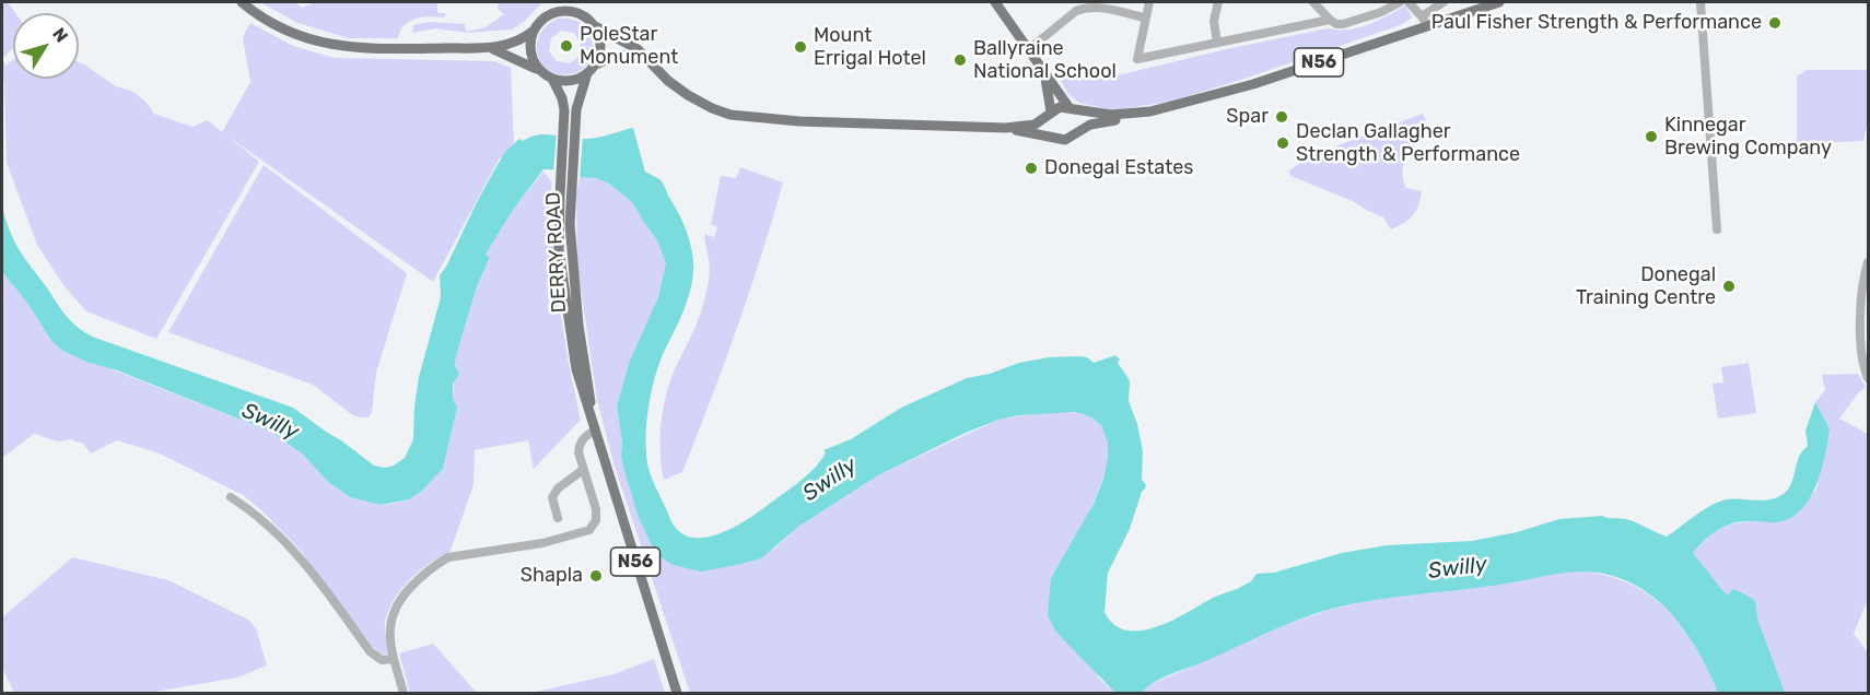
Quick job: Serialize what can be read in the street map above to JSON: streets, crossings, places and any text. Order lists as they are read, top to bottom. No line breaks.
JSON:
{"streets":{"main road":["N56","DERRY ROAD"]},"crossings":[["N56","DERRY ROAD"]],"water":["Swilly"],"places":["Paul Fisher Strength & Performance","PoleStar Monument","Mount Errigal Hotel","Ballyraine National School","Spar","Kinnegar Brewing Company","Declan Gallagher Strength & Performance","Donegal Estates","Donegal Training Centre","Shapla"],"north":"top right"}
